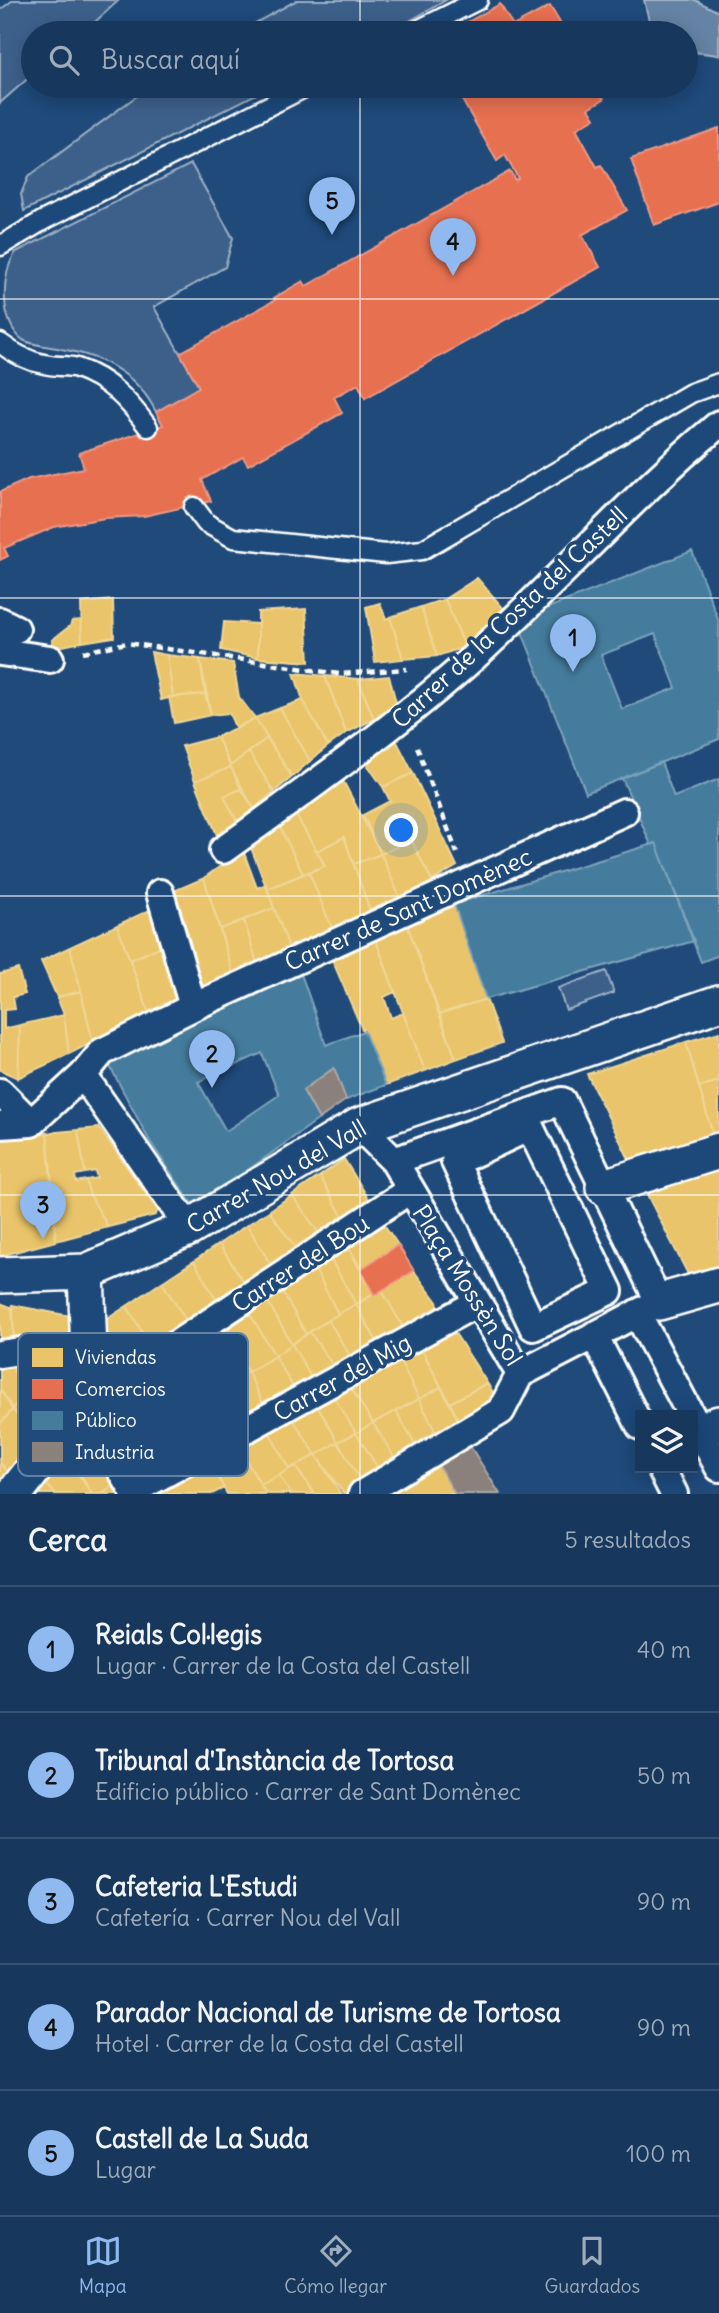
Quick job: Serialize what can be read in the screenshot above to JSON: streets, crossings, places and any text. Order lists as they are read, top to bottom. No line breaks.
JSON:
{"streets":{"street":["Carrer de la Costa del Castell","Carrer de Sant Domènec","Carrer Nou del Vall","Carrer del Bou","Plaça Mossèn Sol","Carrer del Mig"]},"crossings":[["Carrer Nou del Vall","Plaça Mossèn Sol"],["Carrer del Bou","Plaça Mossèn Sol"],["Plaça Mossèn Sol","Carrer del Mig"]],"legend":["Viviendas","Comercios","Público","Industria"],"page":{"search":"Buscar aquí","pins":["5","4","1","2","3"],"heading":["Cerca","5 resultados"],"list":[{"mark":"1","name":"Reials Col·legis","note":"Lugar · Carrer de la Costa del Castell","value":"40 m"},{"mark":"2","name":"Tribunal d'Instància de Tortosa","note":"Edificio público · Carrer de Sant Domènec","value":"50 m"},{"mark":"3","name":"Cafeteria L'Estudi","note":"Cafetería · Carrer Nou del Vall","value":"90 m"},{"mark":"4","name":"Parador Nacional de Turisme de Tortosa","note":"Hotel · Carrer de la Costa del Castell","value":"90 m"},{"mark":"5","name":"Castell de La Suda","note":"Lugar","value":"100 m"}],"nav":["Mapa","Cómo llegar","Guardados"]}}
